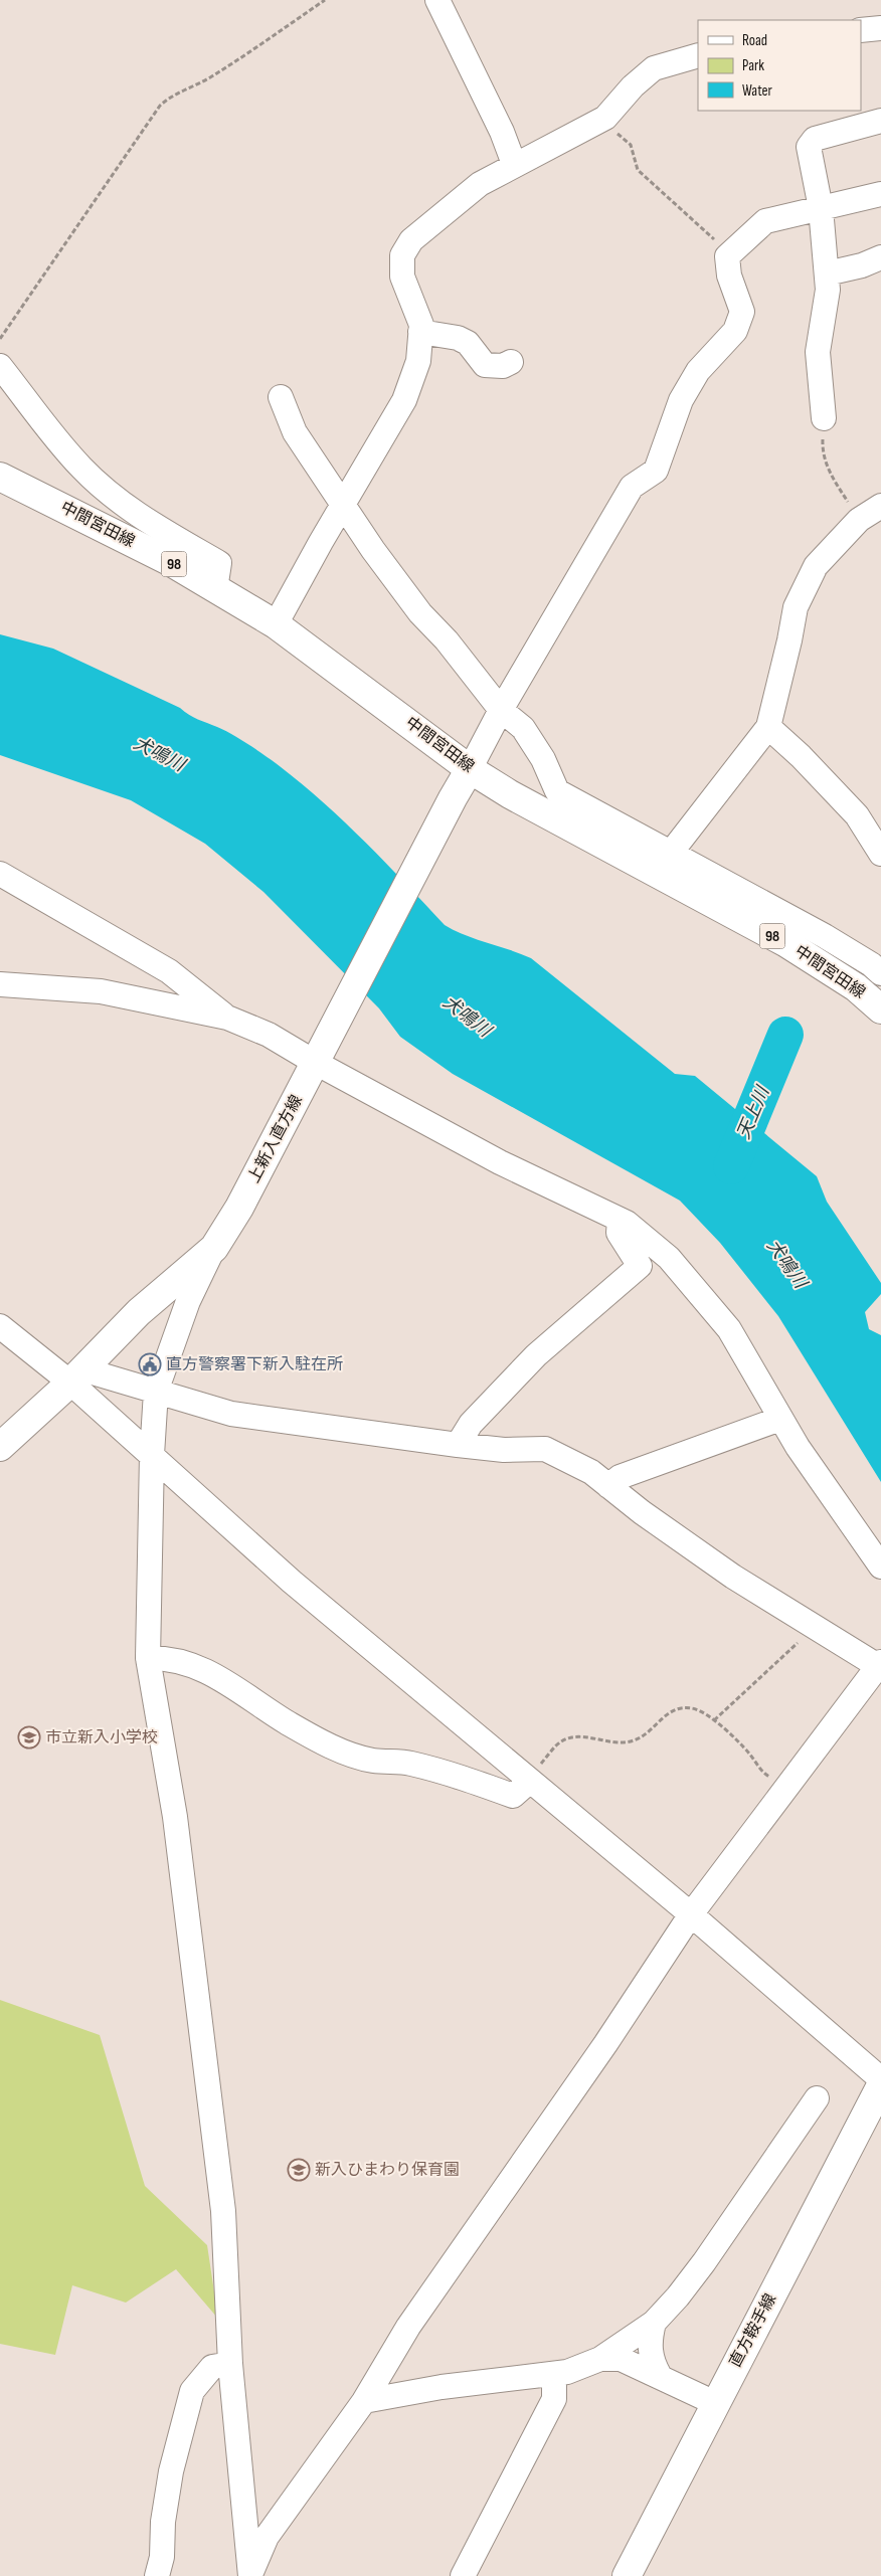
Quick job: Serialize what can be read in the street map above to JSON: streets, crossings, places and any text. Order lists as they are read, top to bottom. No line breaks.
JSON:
{"streets":{"main road":["中間宮田線","98","上新入直方線","直方鞍手線"]},"crossings":[["中間宮田線","上新入直方線"]],"water":["犬鳴川","天上川"],"places":{"public building":["直方警察署下新入駐在所"],"school or university":["市立新入小学校","新入ひまわり保育園"]},"legend":["Road","Park","Water"]}
